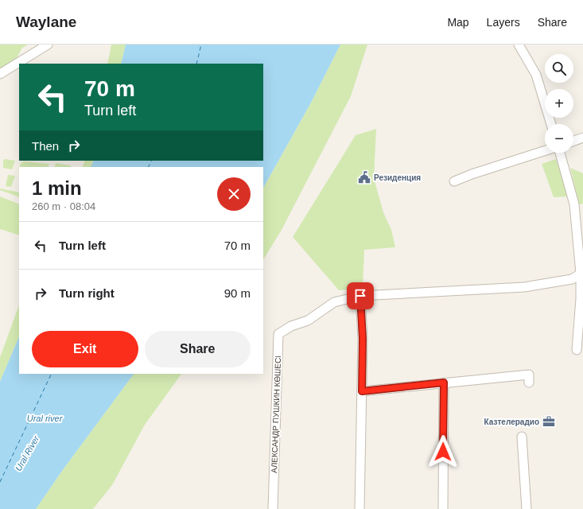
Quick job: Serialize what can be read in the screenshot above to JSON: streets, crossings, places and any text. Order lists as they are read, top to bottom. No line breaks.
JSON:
{"streets":{"street":["АЛЕКСАНДР ПУШКИН КӨШЕСІ"]},"water":["Ural river","Ural River"],"places":{"public building":["Резиденция"],"office":["Казтелерадио"]},"page":{"header":"Waylane","nav":["Map","Layers","Share"],"map_buttons":["+","−"],"turn":["70 m","Turn left"],"then":"Then","heading":["1 min","260 m · 08:04"],"list":[{"name":"Turn left","value":"70 m"},{"name":"Turn right","value":"90 m"}],"buttons":["Exit","Share"]}}
